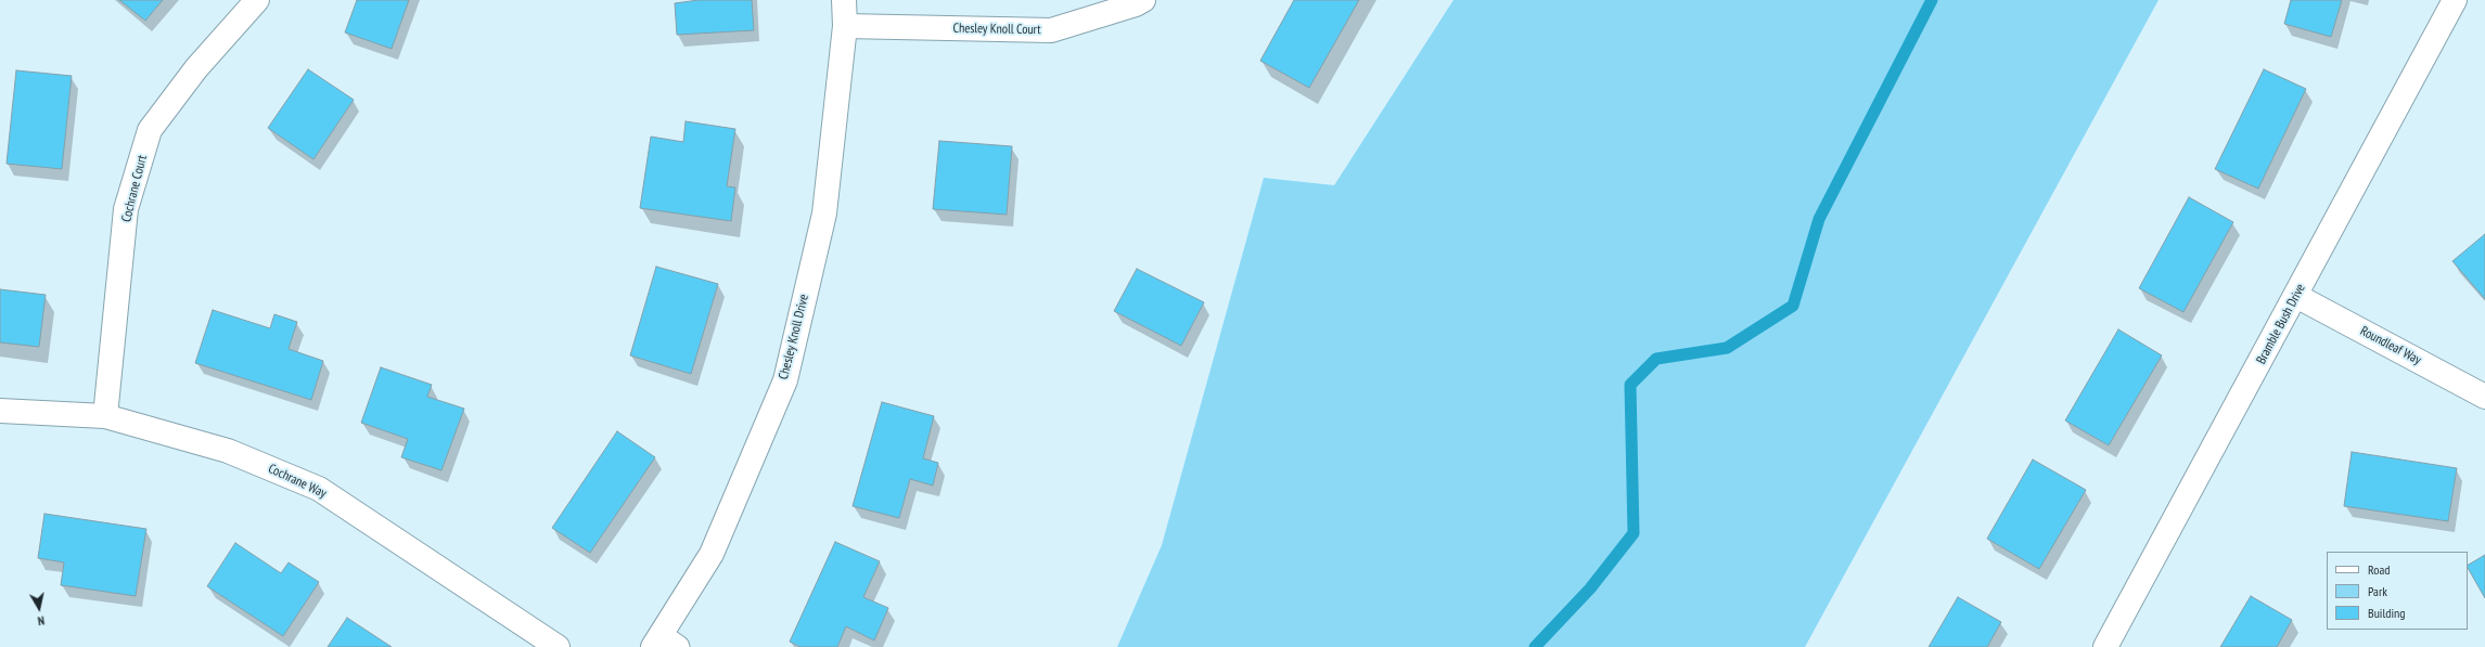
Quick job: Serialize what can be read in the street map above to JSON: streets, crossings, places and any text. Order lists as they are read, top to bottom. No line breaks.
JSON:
{"streets":{"street":["Chesley Knoll Court","Cochrane Court","Bramble Bush Drive","Chesley Knoll Drive","Roundleaf Way","Cochrane Way"]},"crossings":[["Chesley Knoll Court","Chesley Knoll Drive"],["Cochrane Court","Cochrane Way"],["Bramble Bush Drive","Roundleaf Way"]],"legend":["Road","Park","Building"],"north":"bottom"}
